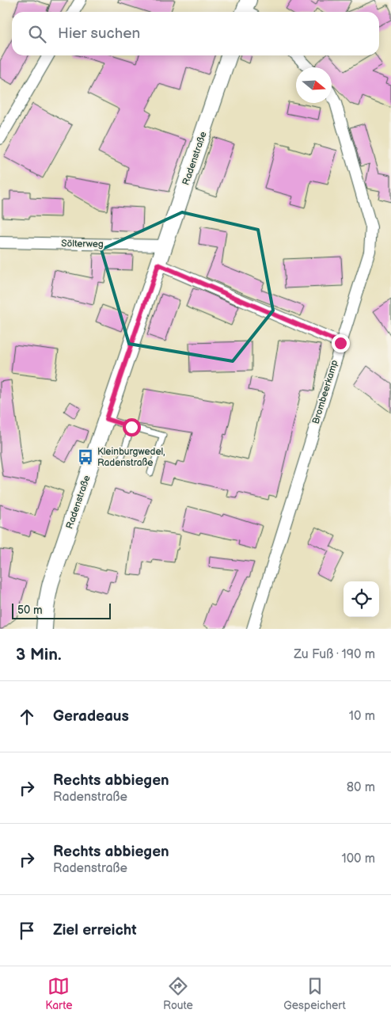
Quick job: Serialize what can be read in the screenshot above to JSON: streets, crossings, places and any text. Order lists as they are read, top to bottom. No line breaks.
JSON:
{"streets":{"street":["Radenstraße","Sölterweg","Brombeerkamp"]},"crossings":[["Radenstraße","Sölterweg"]],"places":{"bus stop":["Kleinburgwedel, Radenstraße"]},"scale_bar":"50 m","north":"right","page":{"search":"Hier suchen","scale":"50 m","heading":["3 Min.","Zu Fuß · 190 m"],"list":[["Geradeaus","10 m"],["Rechts abbiegen","Radenstraße","80 m"],["Rechts abbiegen","Radenstraße","100 m"],"Ziel erreicht"],"nav":["Karte","Route","Gespeichert"]}}
